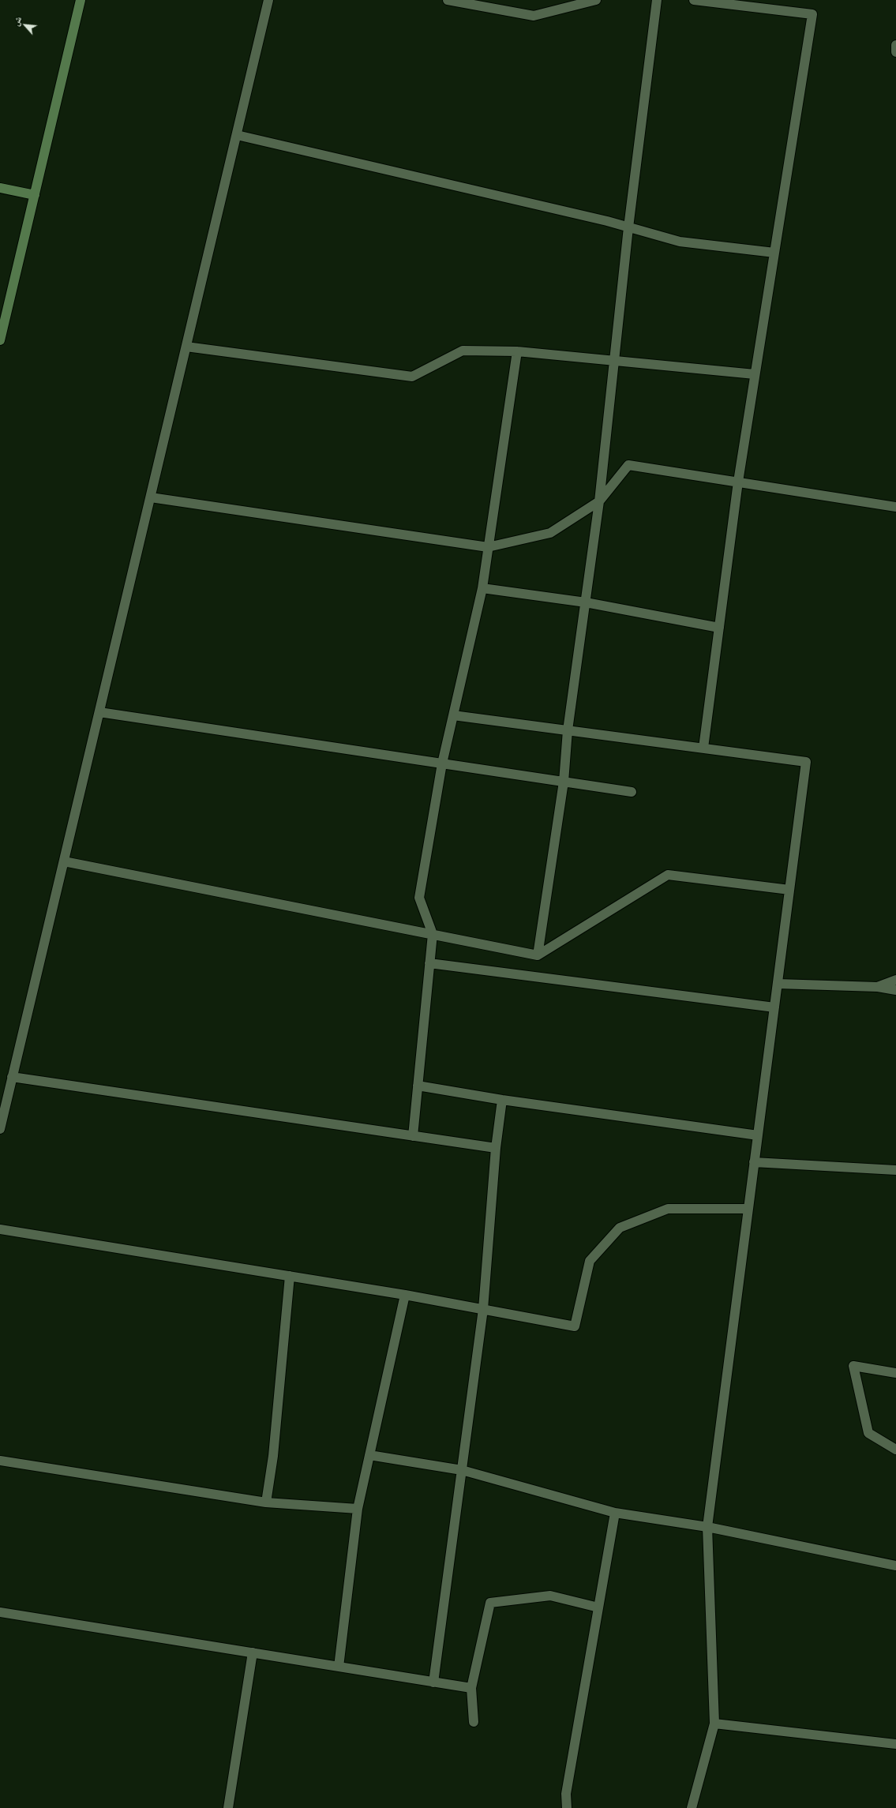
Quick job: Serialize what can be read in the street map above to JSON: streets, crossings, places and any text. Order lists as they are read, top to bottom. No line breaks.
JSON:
{"north":"top left"}
